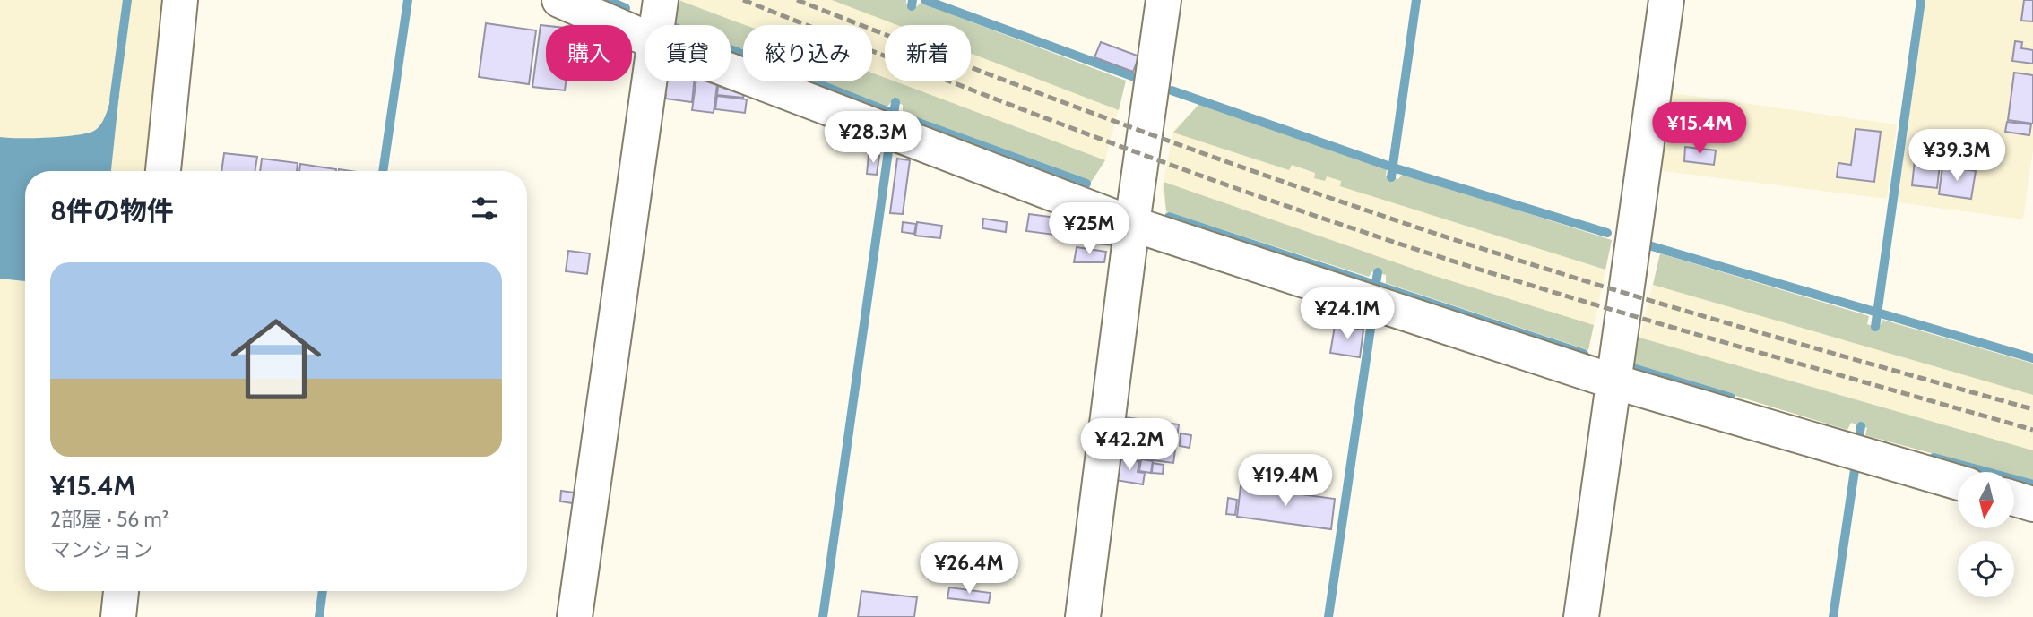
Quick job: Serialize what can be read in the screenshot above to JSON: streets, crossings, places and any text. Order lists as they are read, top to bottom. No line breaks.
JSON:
{"north":"bottom","page":{"chip":["購入","賃貸","絞り込み","新着"],"price":["¥15.4M","¥28.3M","¥39.3M","¥25M","¥24.1M","¥42.2M","¥19.4M","¥26.4M"],"heading":"8件の物件","list":[{"name":"¥15.4M","note":"2部屋 · 56 m² · マンション"}]}}
